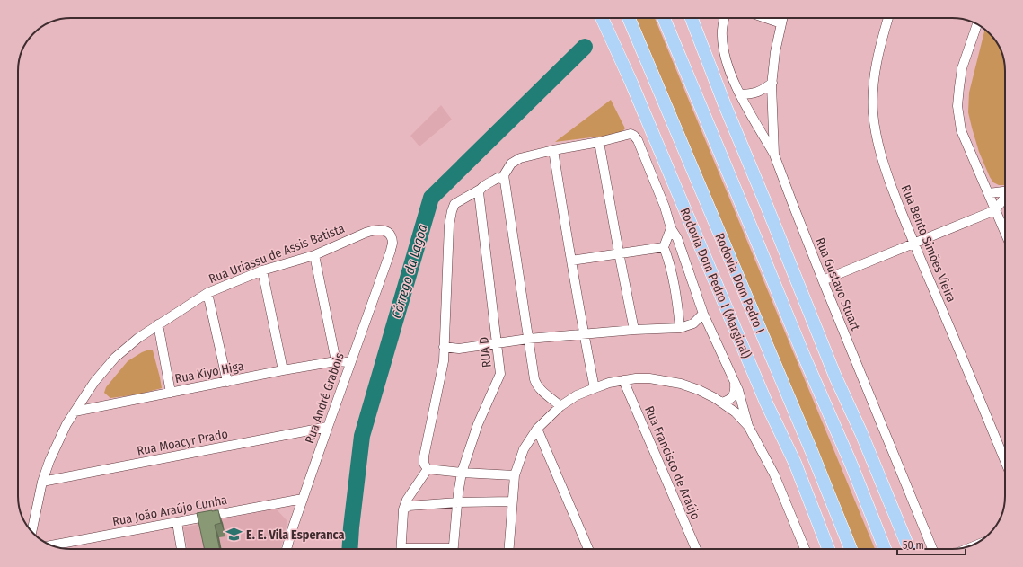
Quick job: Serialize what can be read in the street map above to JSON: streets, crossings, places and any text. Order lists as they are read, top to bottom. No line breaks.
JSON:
{"streets":{"highway":["Rodovia Dom Pedro I (Marginal)","Rodovia Dom Pedro I"],"street":["Rua Bento Simões Vieira","Rua Uriassu de Assis Batista","Rua Gustavo Stuart","RUA D","Rua Kiyo Higa","Rua André Grabois","Rua Moacyr Prado","Rua Francisco de Araújo","Rua João Araújo Cunha"]},"crossings":[["Rua Uriassu de Assis Batista","Rua Kiyo Higa"],["Rua Uriassu de Assis Batista","Rua André Grabois"],["Rua Uriassu de Assis Batista","Rua Moacyr Prado"],["Rua Kiyo Higa","Rua André Grabois"],["Rua André Grabois","Rua Moacyr Prado"],["Rua André Grabois","Rua João Araújo Cunha"]],"water":["Córrego da Lagoa"],"places":{"school or university":["E. E. Vila Esperanca"]},"scale_bar":"50 m"}
